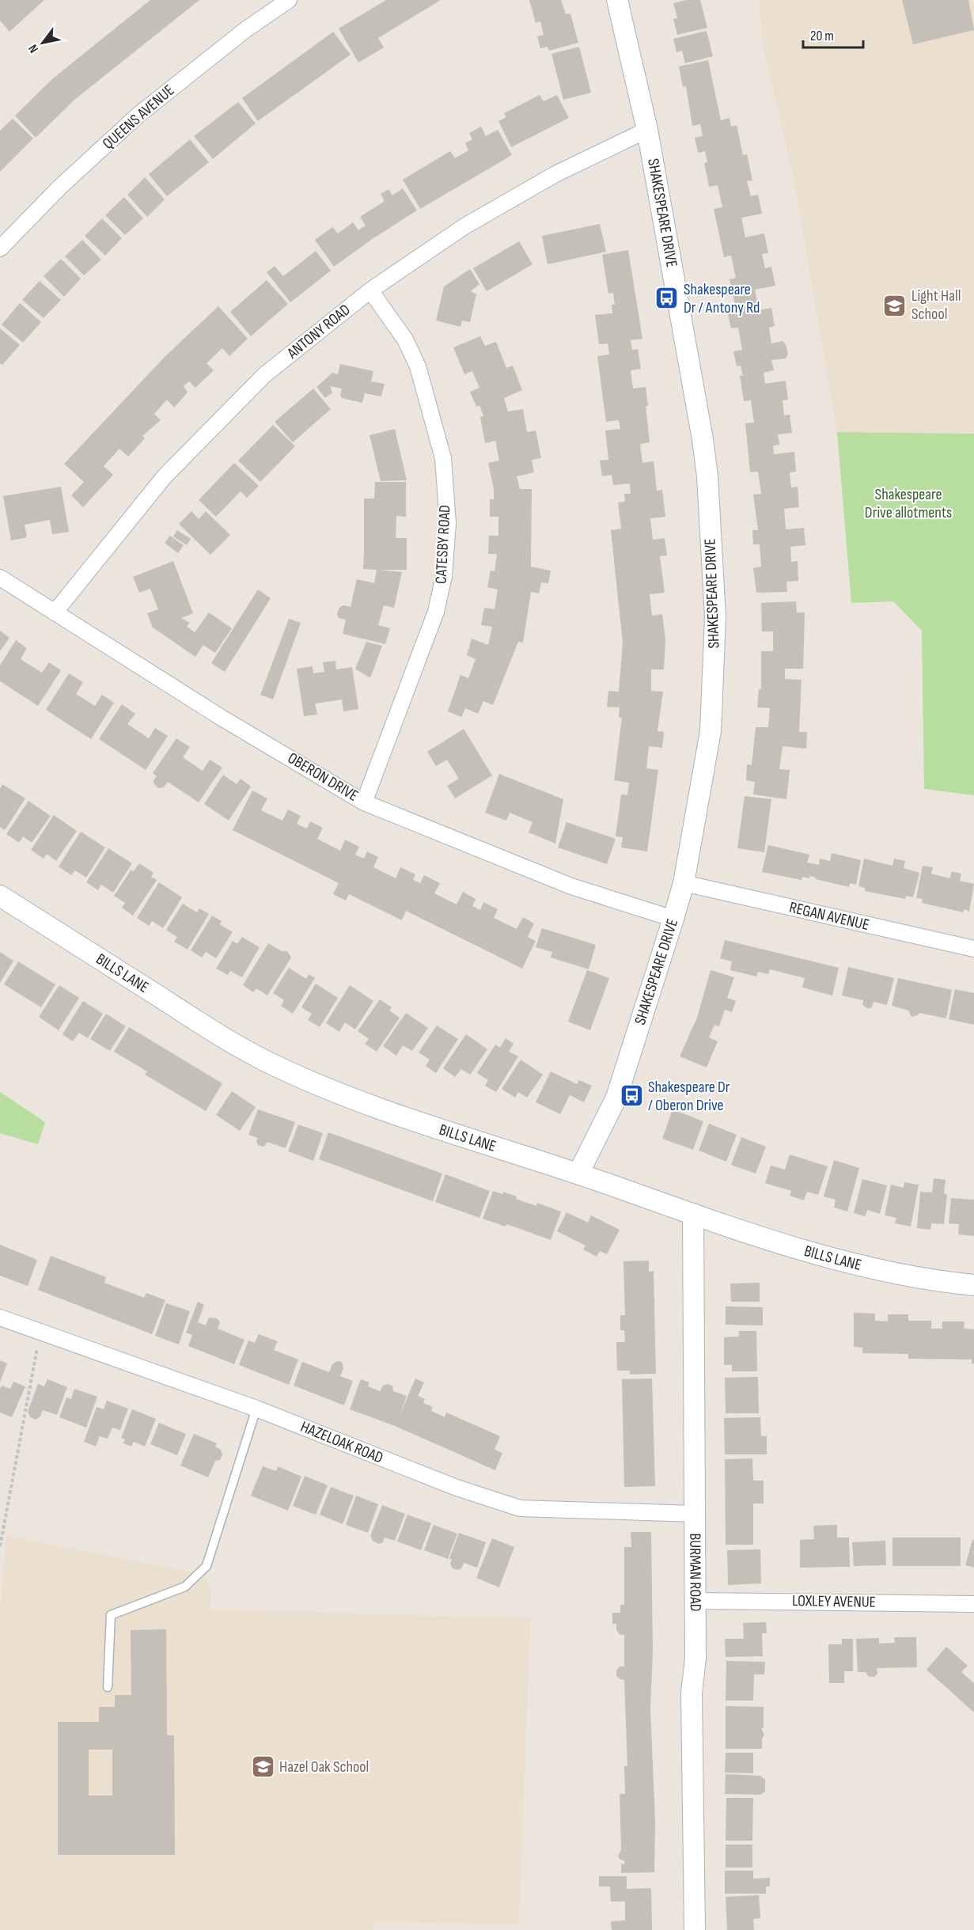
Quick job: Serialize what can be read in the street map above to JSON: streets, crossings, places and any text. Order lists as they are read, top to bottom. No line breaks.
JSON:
{"streets":{"street":["QUEENS AVENUE","SHAKESPEARE DRIVE","ANTONY ROAD","CATESBY ROAD","OBERON DRIVE","REGAN AVENUE","BILLS LANE","HAZELOAK ROAD","BURMAN ROAD","LOXLEY AVENUE"]},"crossings":[["SHAKESPEARE DRIVE","ANTONY ROAD"],["SHAKESPEARE DRIVE","OBERON DRIVE"],["SHAKESPEARE DRIVE","REGAN AVENUE"],["SHAKESPEARE DRIVE","BILLS LANE"],["ANTONY ROAD","CATESBY ROAD"],["ANTONY ROAD","OBERON DRIVE"],["CATESBY ROAD","OBERON DRIVE"],["BILLS LANE","BURMAN ROAD"],["HAZELOAK ROAD","BURMAN ROAD"],["BURMAN ROAD","LOXLEY AVENUE"]],"parks":["Shakespeare Drive allotments"],"places":{"bus stop":["Shakespeare Dr / Antony Rd","Shakespeare Dr / Oberon Drive"],"school or university":["Light Hall School","Hazel Oak School"]},"scale_bar":"20 m","north":"bottom left"}
